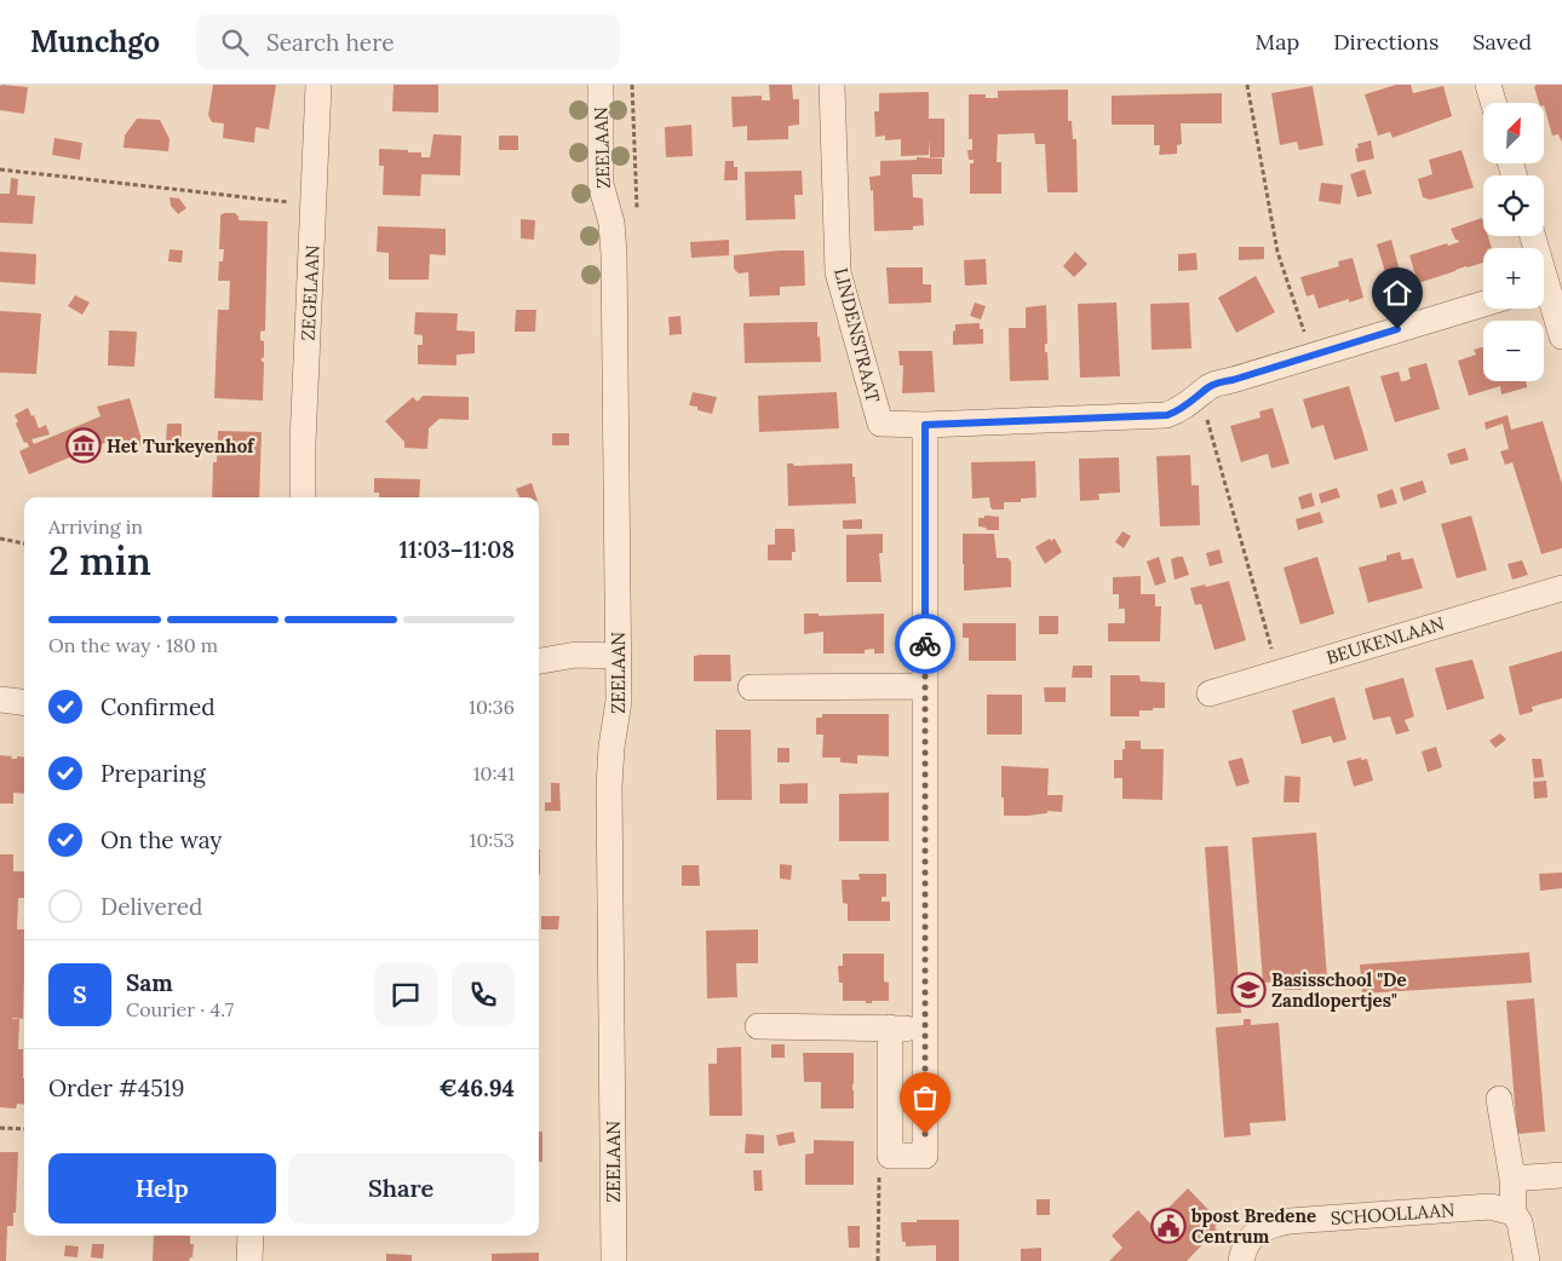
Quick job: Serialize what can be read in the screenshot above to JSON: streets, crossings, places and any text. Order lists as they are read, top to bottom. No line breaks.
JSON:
{"streets":{"street":["ZEELAAN","ZEGELAAN","LINDENSTRAAT","BEUKENLAAN","SCHOOLLAAN"]},"places":{"museum":["Het Turkeyenhof"],"school or university":["Basisschool \"De Zandlopertjes\""],"public building":["bpost Bredene Centrum"]},"north":"top right","page":{"header":"Munchgo","search":"Search here","nav":["Map","Directions","Saved"],"map_buttons":["+","−"],"heading":["2 min","Arriving in","11:03–11:08"],"panel":["Sam","Courier · 4.7","Order #4519","€46.94"],"bar":"On the way · 180 m","list":[["Confirmed","10:36"],["Preparing","10:41"],["On the way","10:53"],"Delivered"],"round":"S","buttons":["Help","Share"]}}
